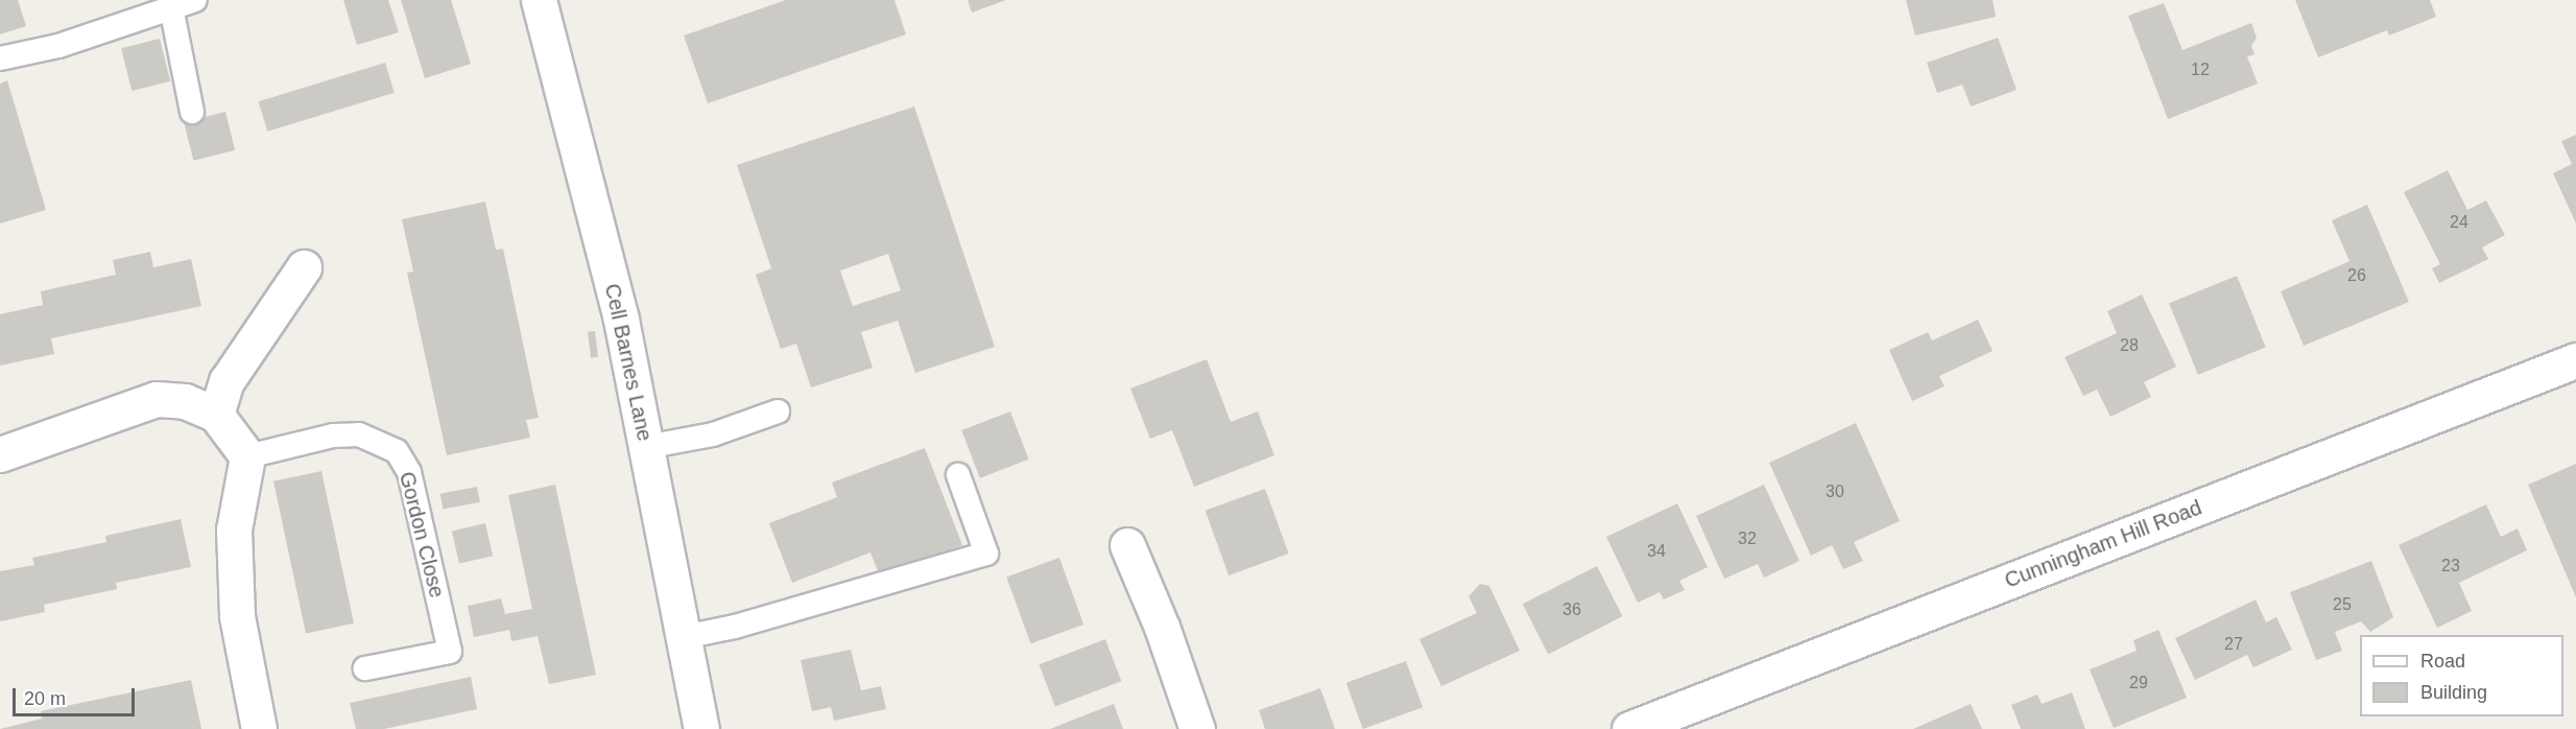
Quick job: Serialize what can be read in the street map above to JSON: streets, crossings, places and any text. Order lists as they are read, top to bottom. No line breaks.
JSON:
{"streets":{"street":["Cell Barnes Lane","Cunningham Hill Road"],"lane":["Gordon Close"]},"house_numbers":["12","24","26","28","30","32","34","23","25","36","27","29"],"legend":["Road","Building"],"scale_bar":"20 m"}
